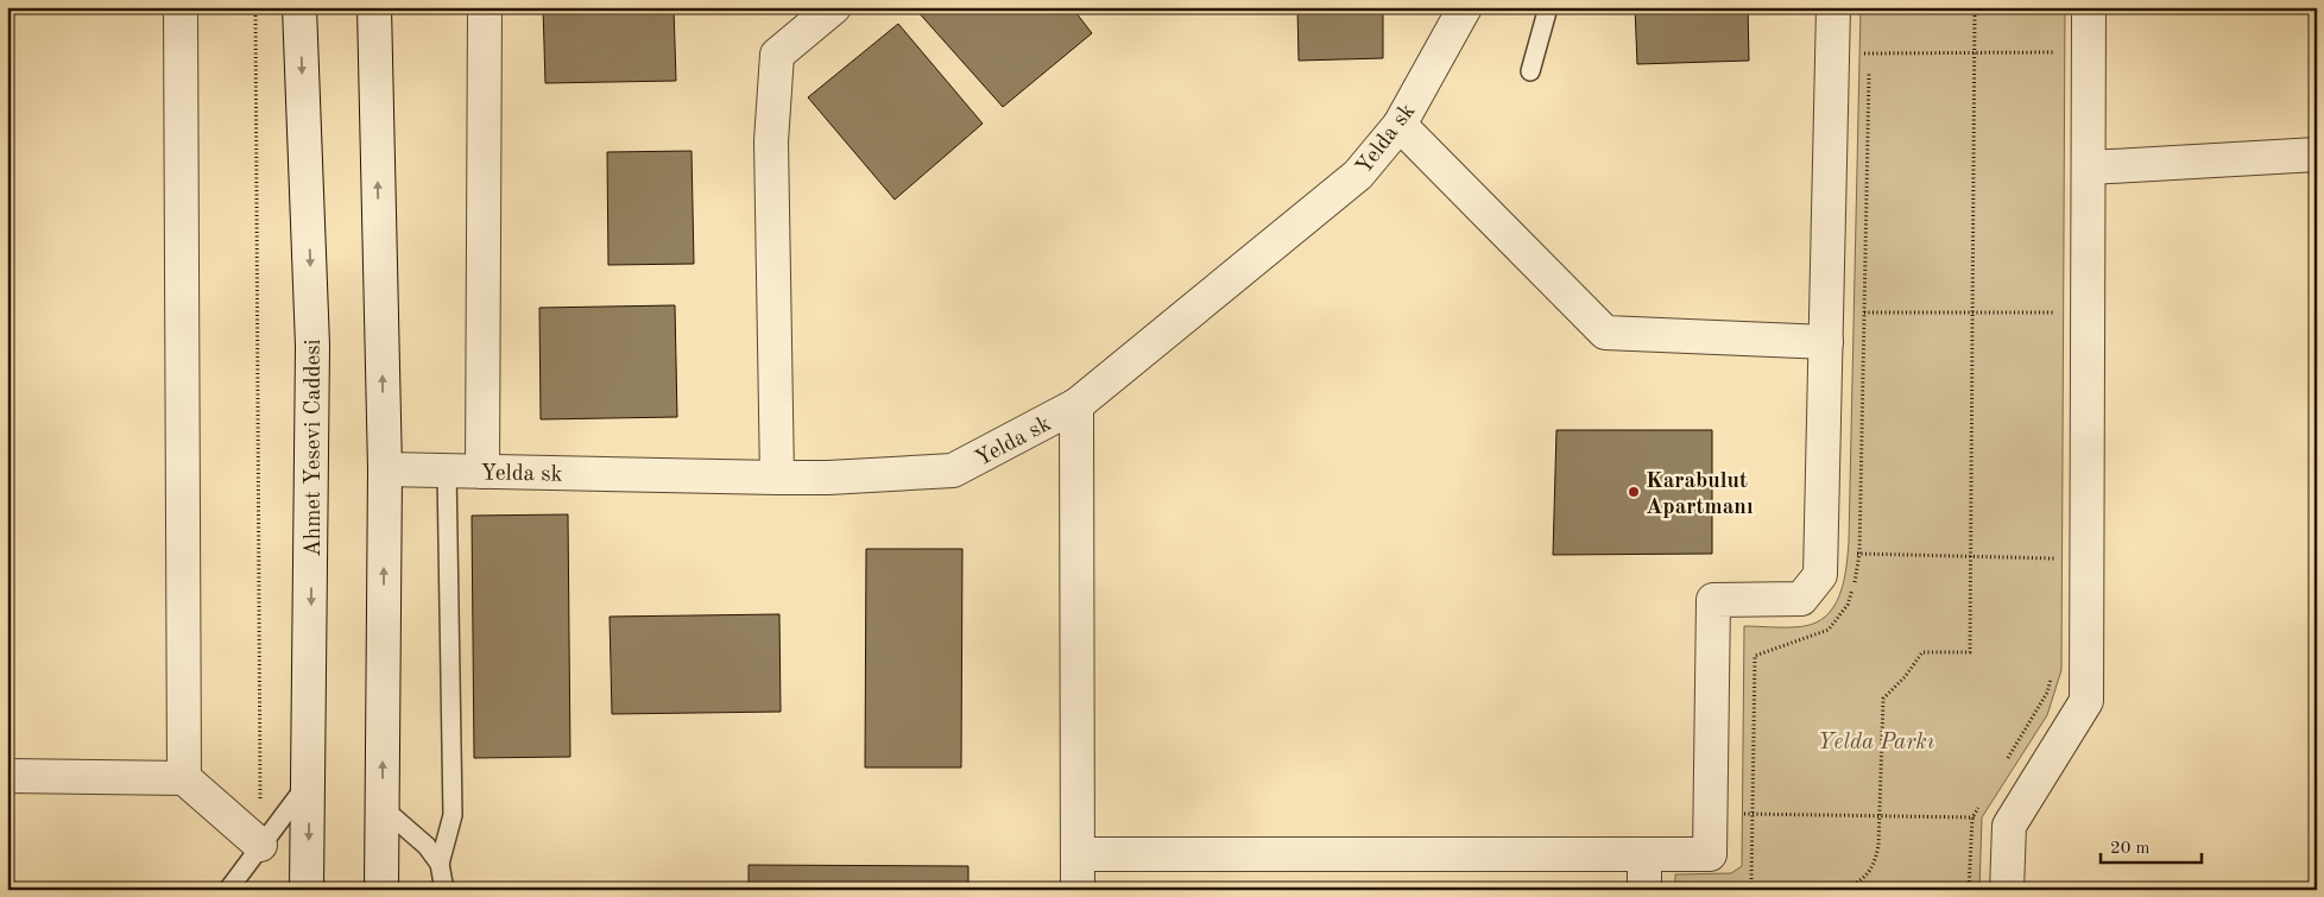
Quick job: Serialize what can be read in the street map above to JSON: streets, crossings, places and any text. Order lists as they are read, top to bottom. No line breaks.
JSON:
{"streets":{"street":["Yelda sk","Ahmet Yesevi Caddesi"]},"parks":["Yelda Parkı"],"places":["Karabulut Apartmanı"],"scale_bar":"20 m"}
